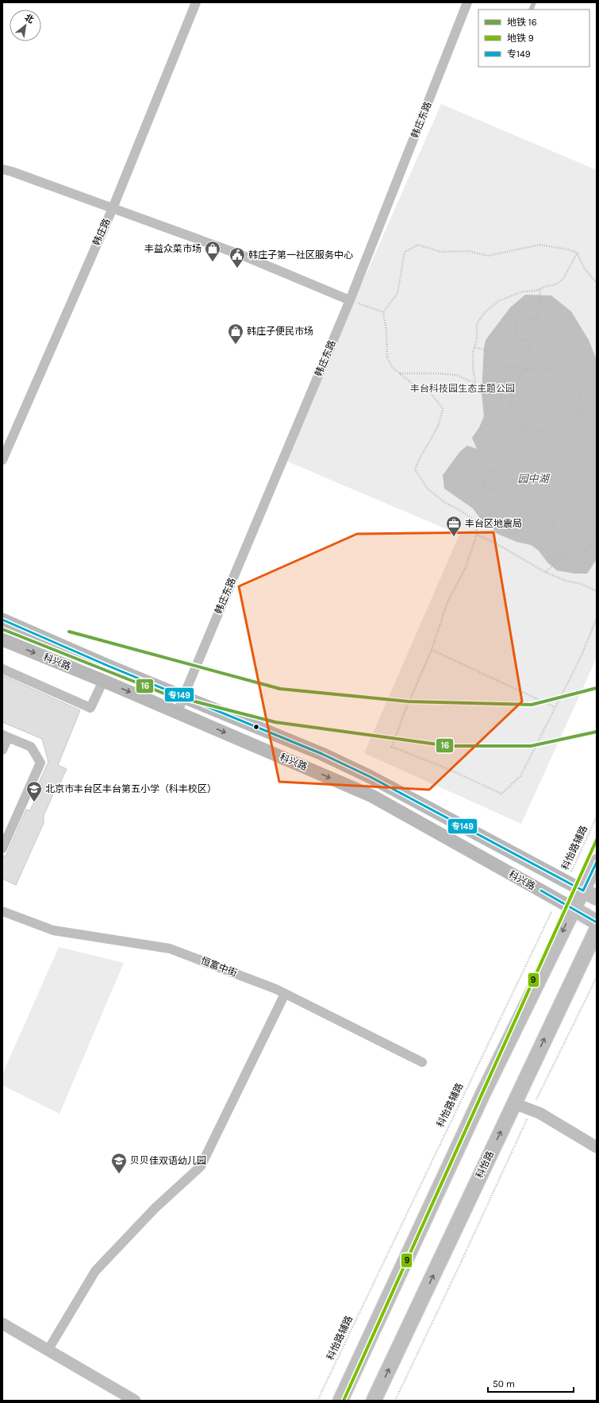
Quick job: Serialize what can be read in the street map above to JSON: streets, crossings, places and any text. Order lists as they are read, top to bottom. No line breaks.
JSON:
{"streets":{"main road":["科兴路","科怡路"],"street":["韩庄东路","韩庄路","恒富中街"],"path":["科怡路辅路"]},"crossings":[["韩庄东路","科兴路"],["科兴路","科怡路辅路"]],"water":["园中湖"],"parks":["丰台科技园生态主题公园"],"places":{"shop":["丰益众菜市场","韩庄子便民市场"],"public building":["韩庄子第一社区服务中心"],"office":["丰台区地震局"],"school or university":["北京市丰台区丰台第五小学（科丰校区）","贝贝佳双语幼儿园"]},"lines":["transit line 专149","metro line 16","metro line 9"],"legend":["地铁 16","地铁 9","专149"],"scale_bar":"50 m","north":"top right"}
